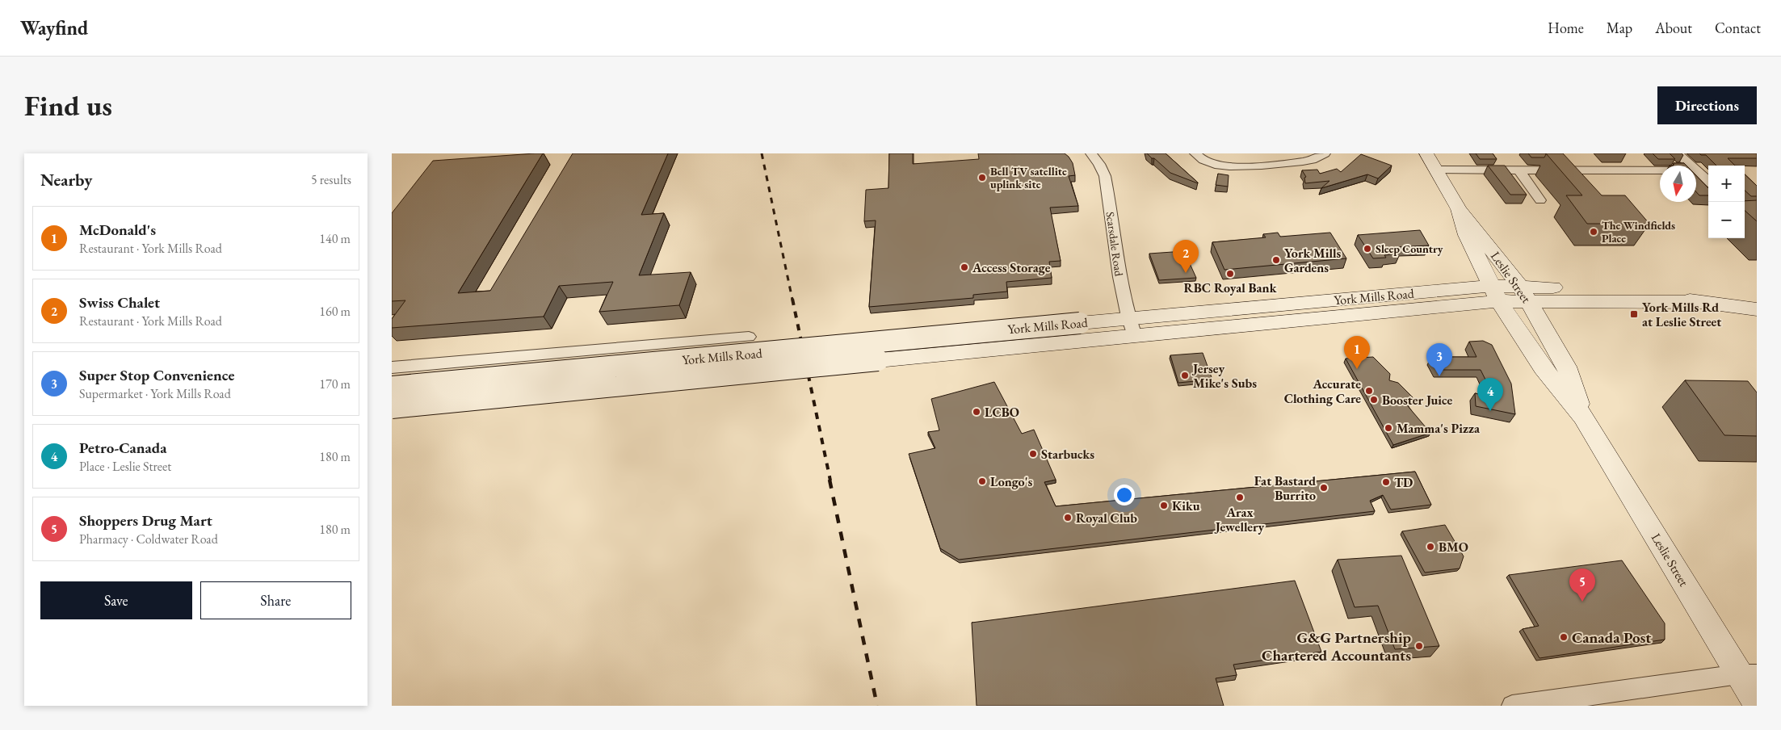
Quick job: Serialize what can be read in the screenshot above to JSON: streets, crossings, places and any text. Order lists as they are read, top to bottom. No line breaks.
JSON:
{"streets":{"main road":["Leslie Street","York Mills Road"],"street":["Scarsdale Road"]},"crossings":[["Scarsdale Road","York Mills Road"],["Leslie Street","York Mills Road"]],"places":{"other":["Bell TV satellite uplink site","The Windfields Place","Sleep Country","York Mills Gardens","Access Storage","RBC Royal Bank","Jersey Mike's Subs","Accurate Clothing Care","Booster Juice","LCBO","Mamma's Pizza","Starbucks","Longo's","TD","Fat Bastard Burrito","Arax Jewellery","Kiku","Royal Club","BMO","Canada Post","G&G Partnership Chartered Accountants"],"transit":["York Mills Rd at Leslie Street"]},"north":"bottom","page":{"header":"Wayfind","nav":["Home","Map","About","Contact"],"buttons":["Directions",["Save","Share"]],"title":"Find us","heading":["Nearby","5 results"],"map_buttons":["+","−"],"list":[{"mark":"1","name":"McDonald's","note":"Restaurant · York Mills Road","value":"140 m"},{"mark":"2","name":"Swiss Chalet","note":"Restaurant · York Mills Road","value":"160 m"},{"mark":"3","name":"Super Stop Convenience","note":"Supermarket · York Mills Road","value":"170 m"},{"mark":"4","name":"Petro-Canada","note":"Place · Leslie Street","value":"180 m"},{"mark":"5","name":"Shoppers Drug Mart","note":"Pharmacy · Coldwater Road","value":"180 m"}],"pins":["2","1","3","4","5"]}}
